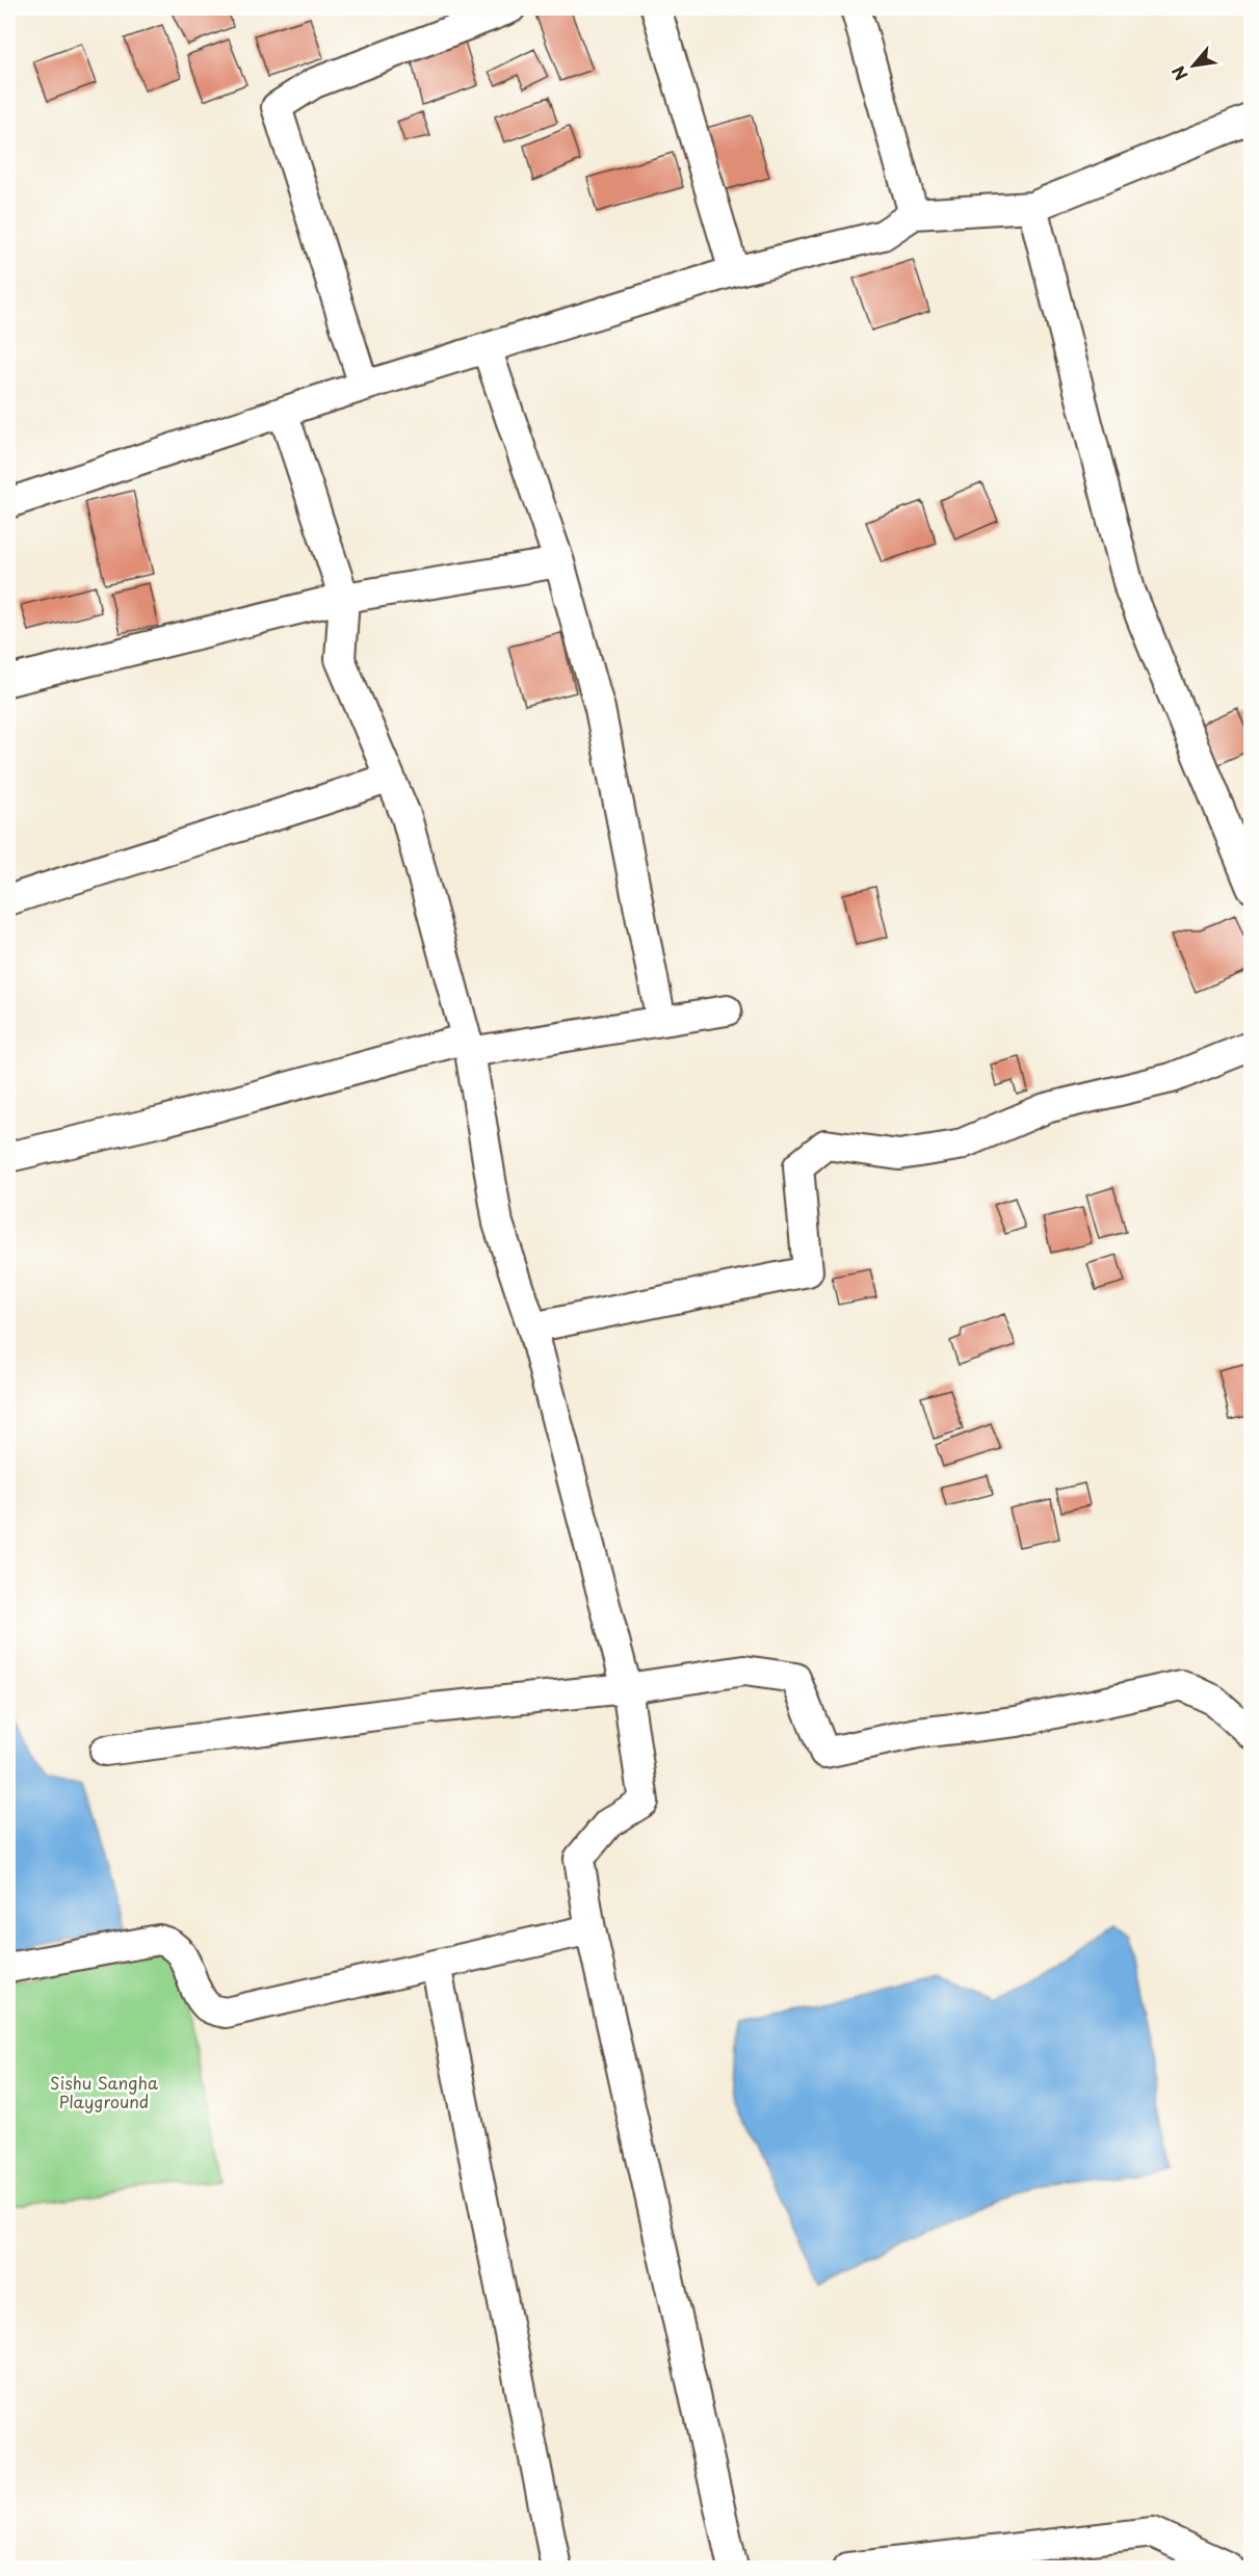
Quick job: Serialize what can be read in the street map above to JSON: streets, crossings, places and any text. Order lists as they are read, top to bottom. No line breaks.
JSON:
{"parks":["Sishu Sangha Playground"],"north":"bottom left"}
